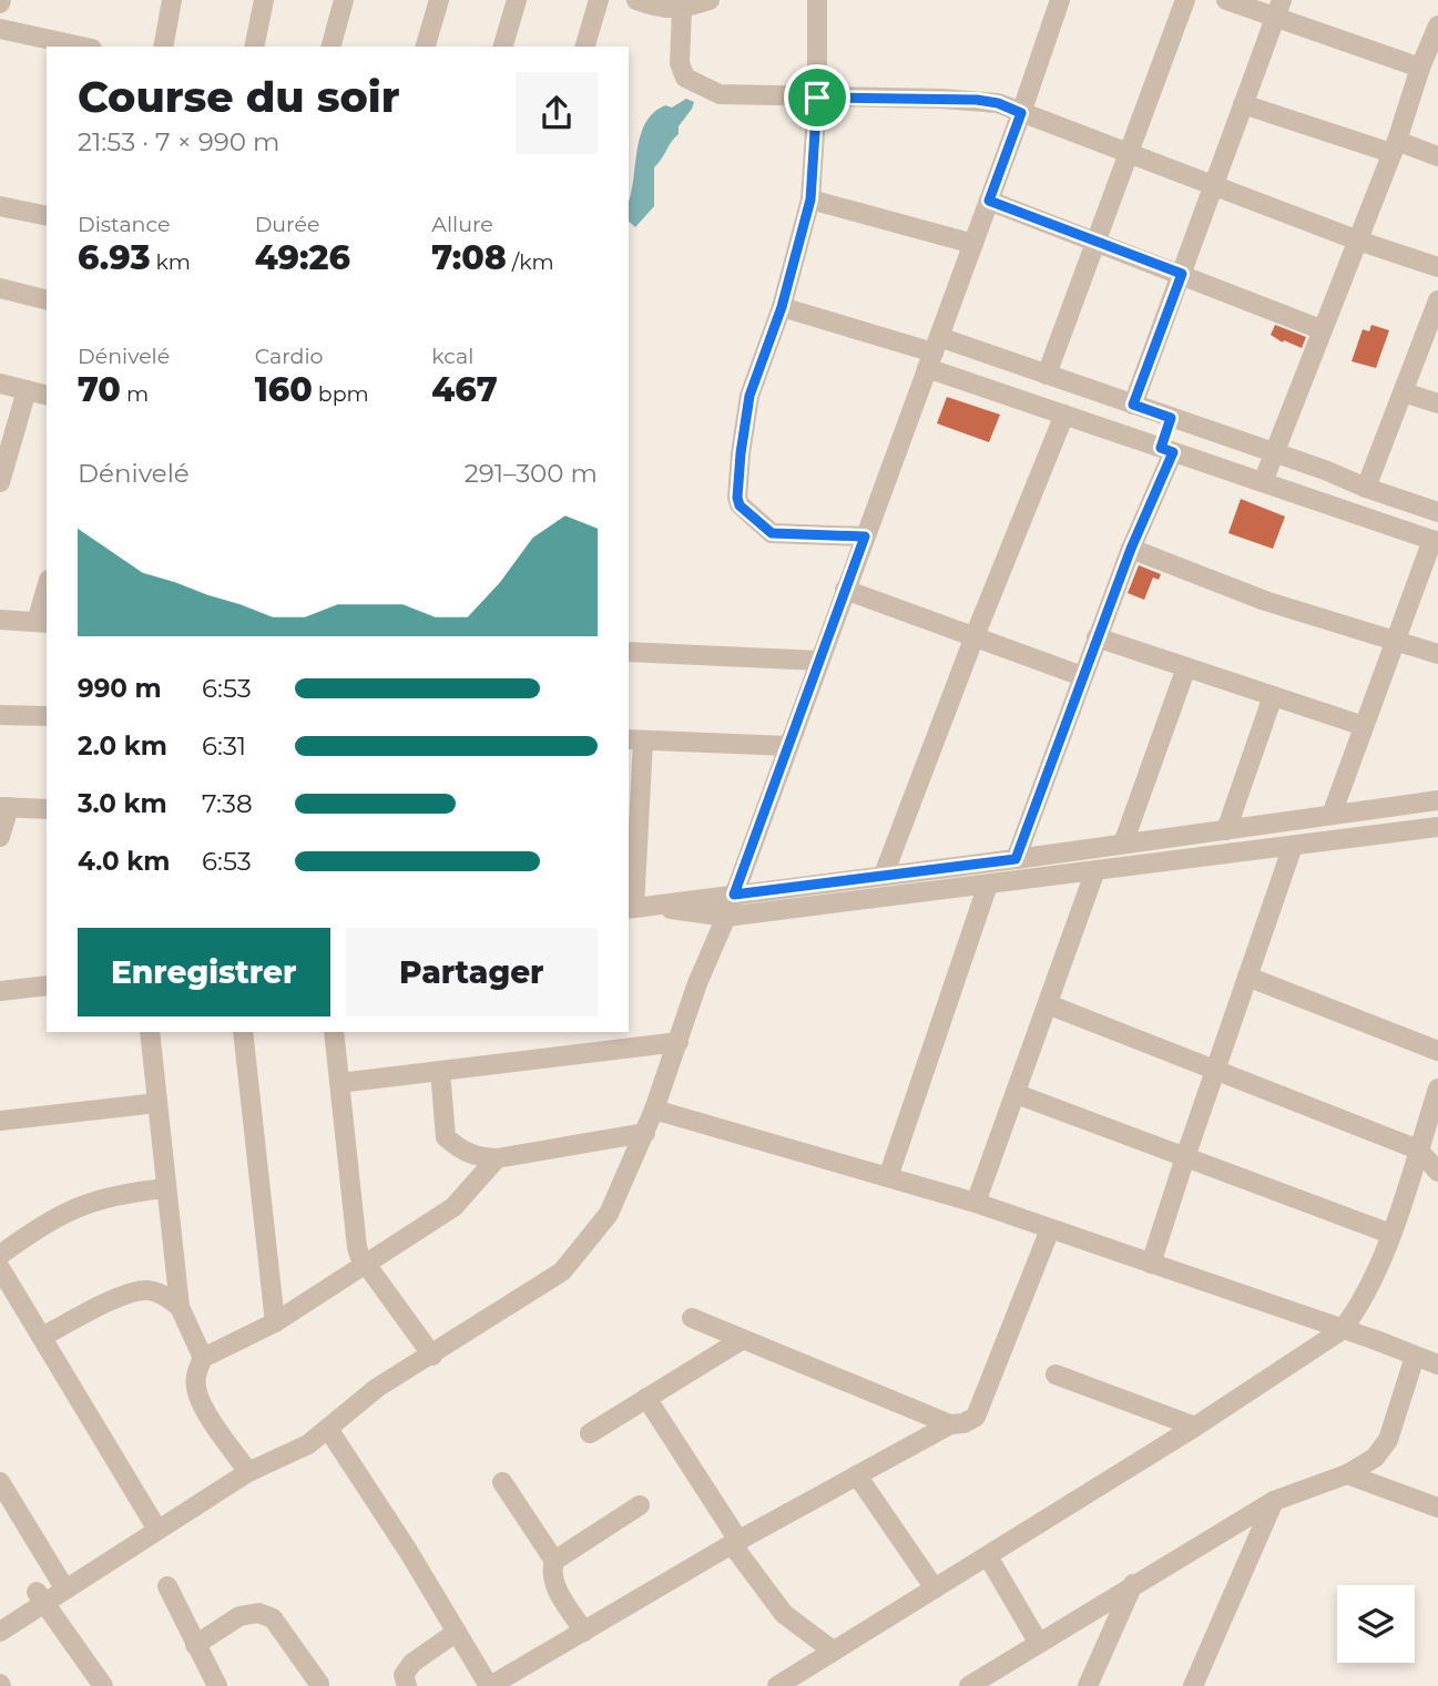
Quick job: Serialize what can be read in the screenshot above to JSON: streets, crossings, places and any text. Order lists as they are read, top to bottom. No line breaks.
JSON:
{"page":{"heading":["Course du soir","21:53 · 7 × 990 m"],"stats":[["Distance","6.93 km"],["Durée","49:26"],["Allure","7:08 /km"],["Dénivelé","70 m"],["Cardio","160 bpm"],["kcal","467"]],"chart":["Dénivelé","291–300 m"],"list":[{"name":"990 m","note":"6:53"},{"name":"2.0 km","note":"6:31"},{"name":"3.0 km","note":"7:38"},{"name":"4.0 km","note":"6:53"}],"buttons":["Enregistrer","Partager"]}}
